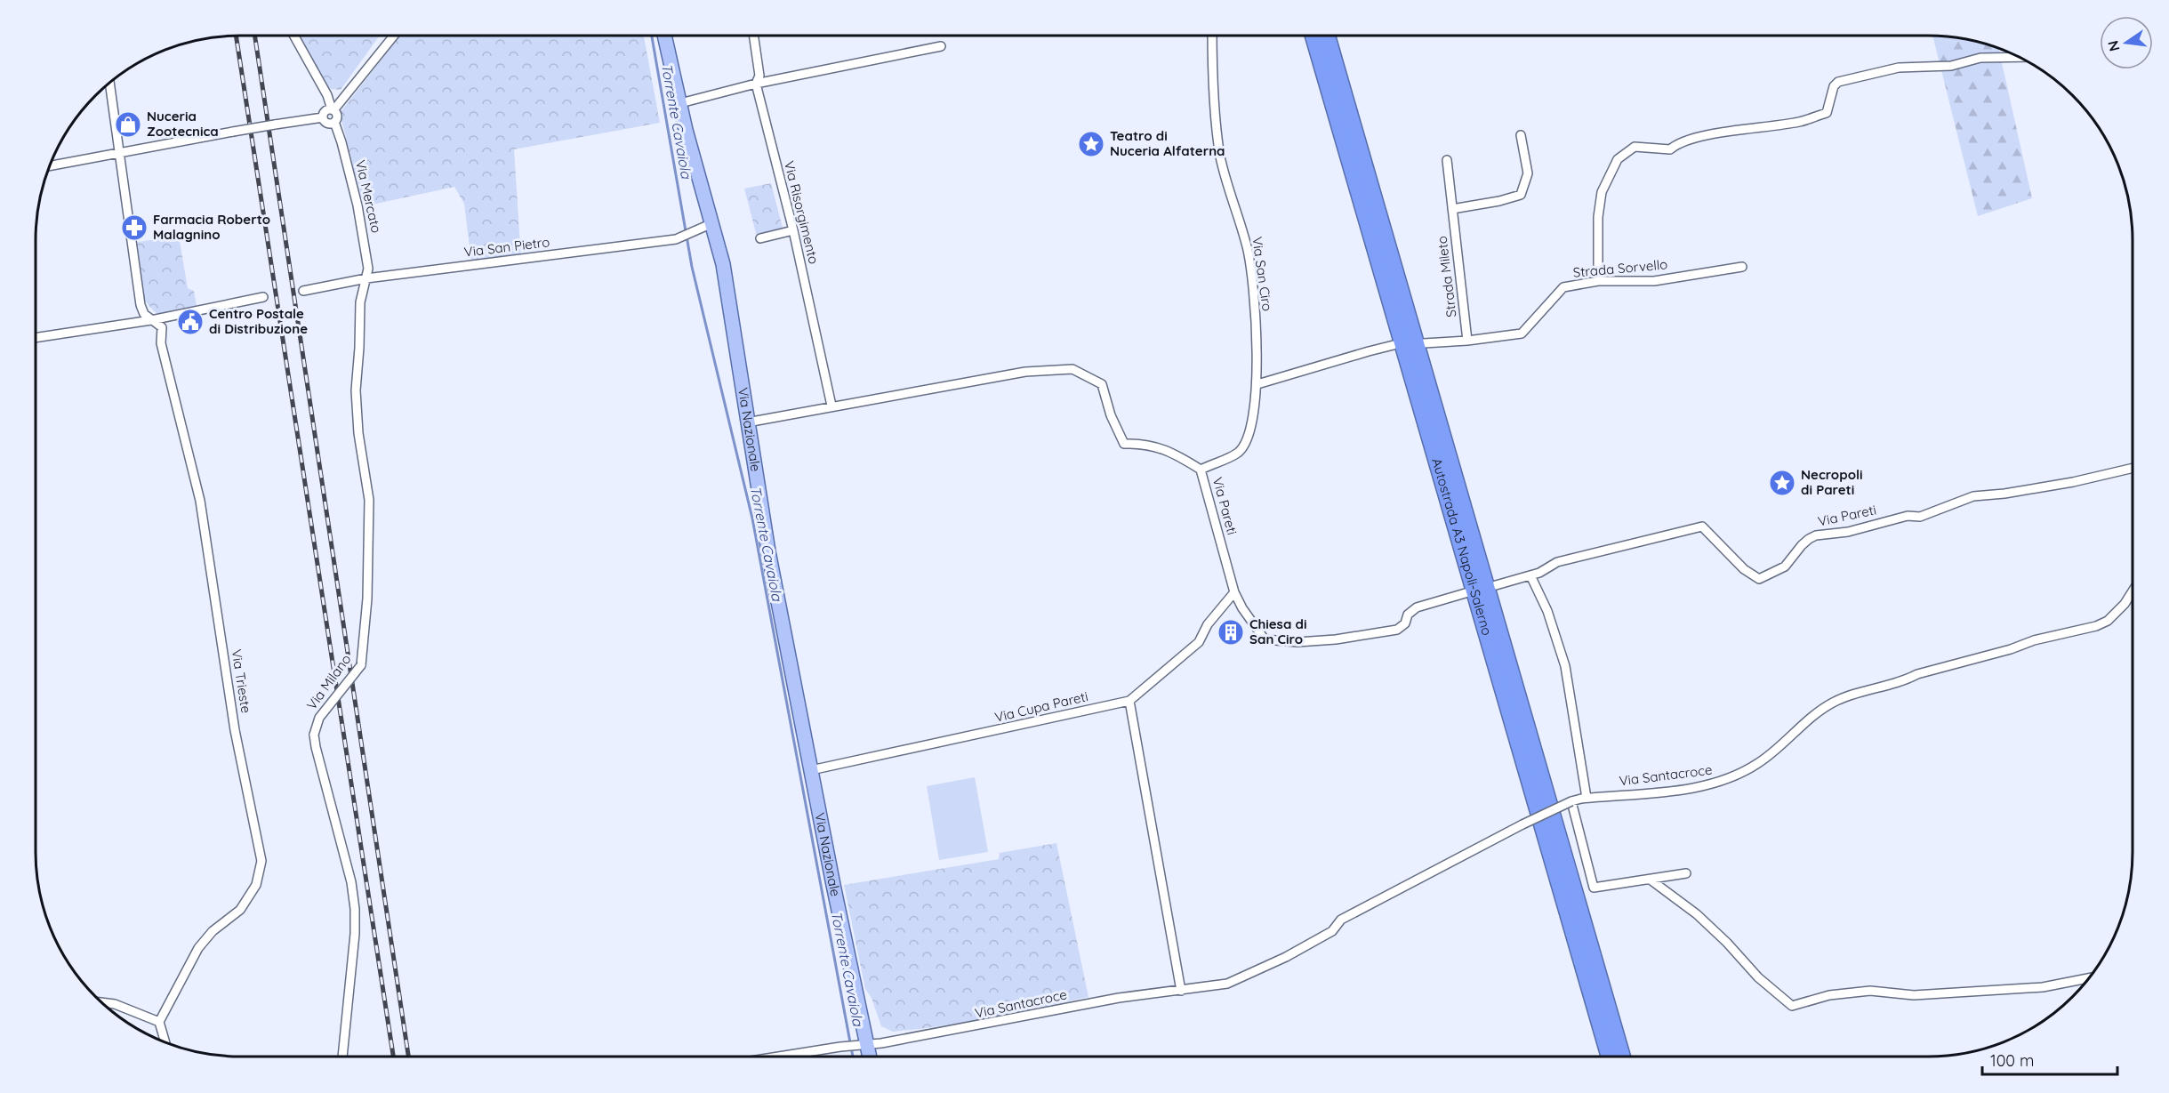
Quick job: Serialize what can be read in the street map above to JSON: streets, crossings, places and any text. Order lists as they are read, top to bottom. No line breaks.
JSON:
{"streets":{"highway":["Autostrada A3 Napoli-Salerno"],"main road":["Via Nazionale"],"street":["Via Mercato","Via Risorgimento","Via San Pietro","Strada Sorvello","Via San Ciro","Strada Mileto","Via Pareti","Via Trieste","Via Milano","Via Cupa Pareti","Via Santacroce"]},"crossings":[["Via Mercato","Via San Pietro"],["Via Mercato","Via Milano"],["Via Risorgimento","Via Pareti"],["Via San Pietro","Via Nazionale"],["Via San Pietro","Via Milano"],["Strada Sorvello","Strada Mileto"],["Via San Ciro","Via Pareti"],["Via Nazionale","Via Pareti"],["Via Nazionale","Via Cupa Pareti"],["Via Nazionale","Via Santacroce"],["Via Pareti","Via Cupa Pareti"]],"water":["Torrente Cavaiola"],"places":{"shop":["Nuceria Zootecnica"],"place":["Teatro di Nuceria Alfaterna","Necropoli di Pareti"],"pharmacy":["Farmacia Roberto Malagnino"],"public building":["Centro Postale di Distribuzione"],"building":["Chiesa di San Ciro"]},"scale_bar":"100 m","north":"left"}
